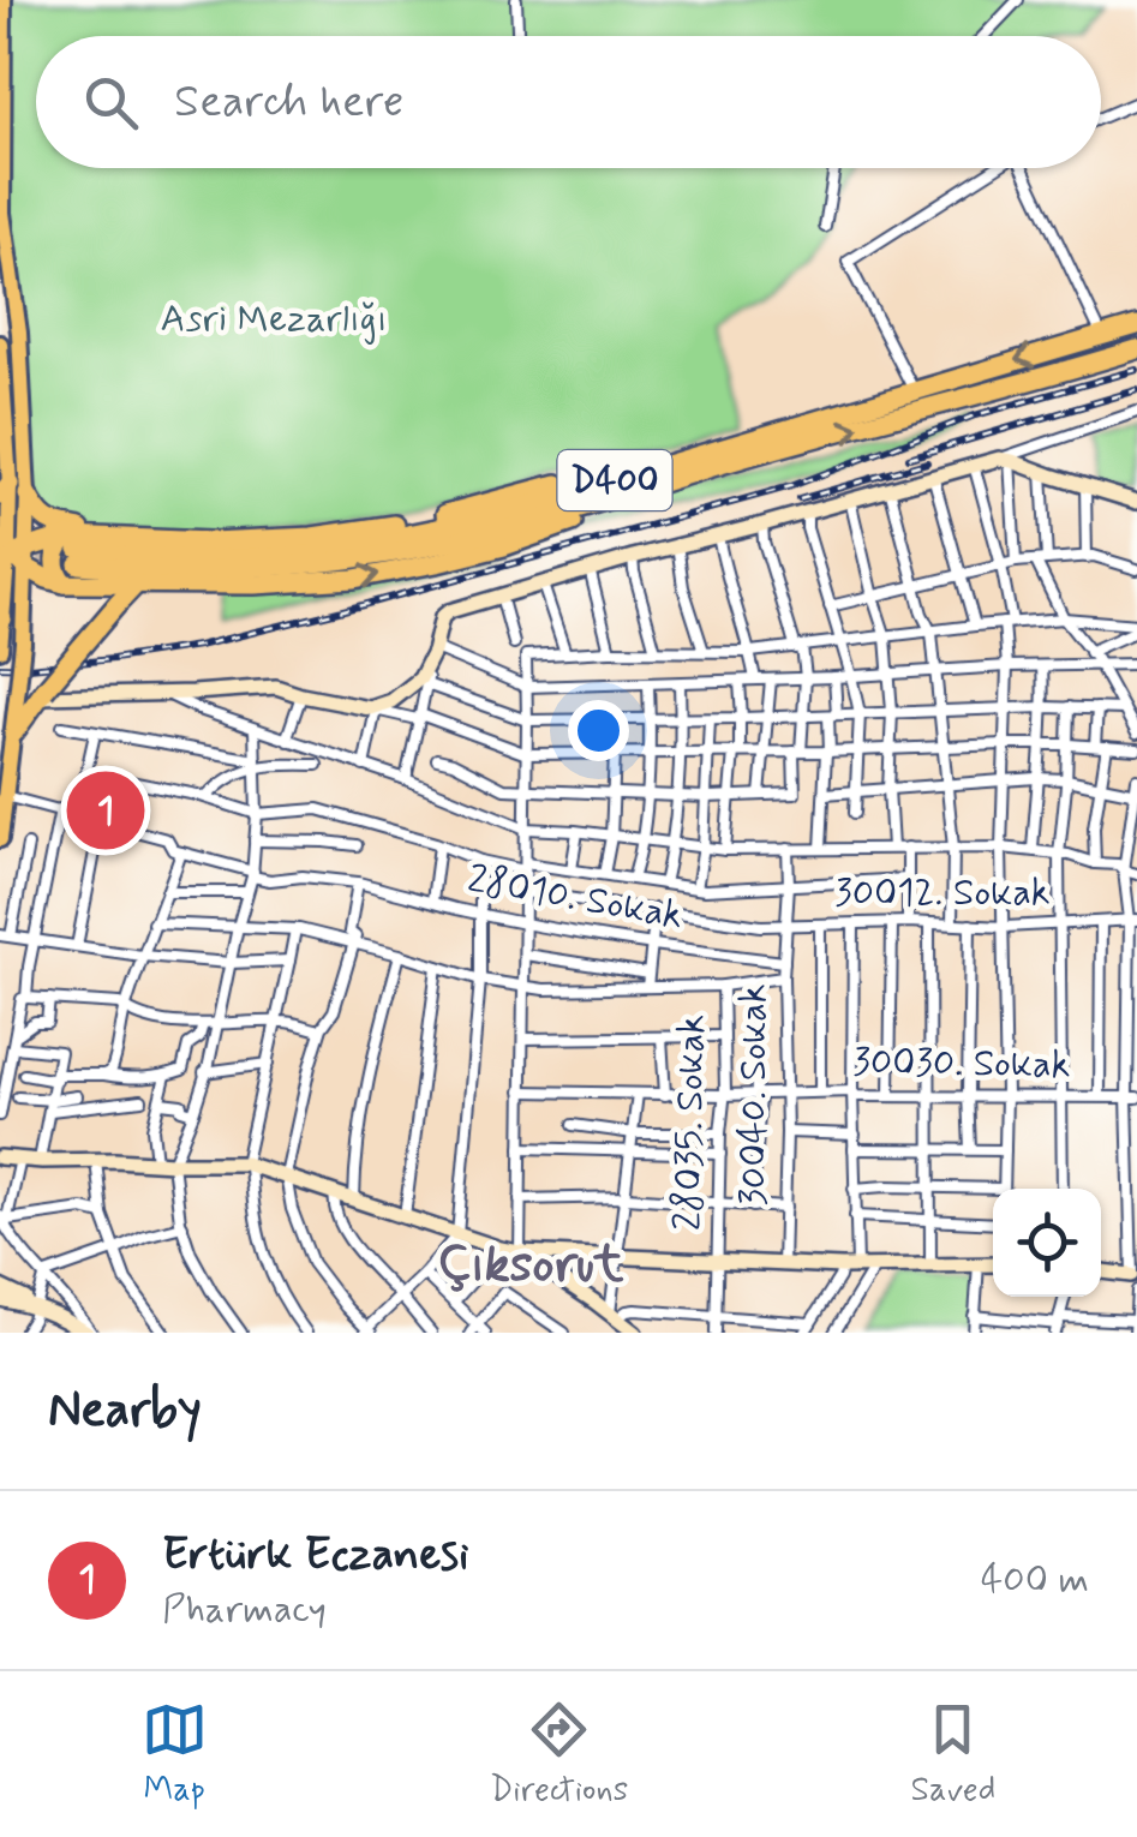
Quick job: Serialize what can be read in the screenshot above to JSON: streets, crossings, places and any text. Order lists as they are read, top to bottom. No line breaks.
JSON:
{"streets":{"highway":["D400"],"street":["30012. Sokak","28010. Sokak","30030. Sokak","30040. Sokak","28035. Sokak"]},"crossings":[["30012. Sokak","30040. Sokak"],["28010. Sokak","30040. Sokak"],["30030. Sokak","30040. Sokak"],["30030. Sokak","28035. Sokak"]],"districts":["Çıksorut"],"parks":["Asri Mezarlığı"],"page":{"search":"Search here","pins":"1","heading":"Nearby","list":[{"mark":"1","name":"Ertürk Eczanesi","note":"Pharmacy","value":"400 m"}],"nav":["Map","Directions","Saved"]}}
